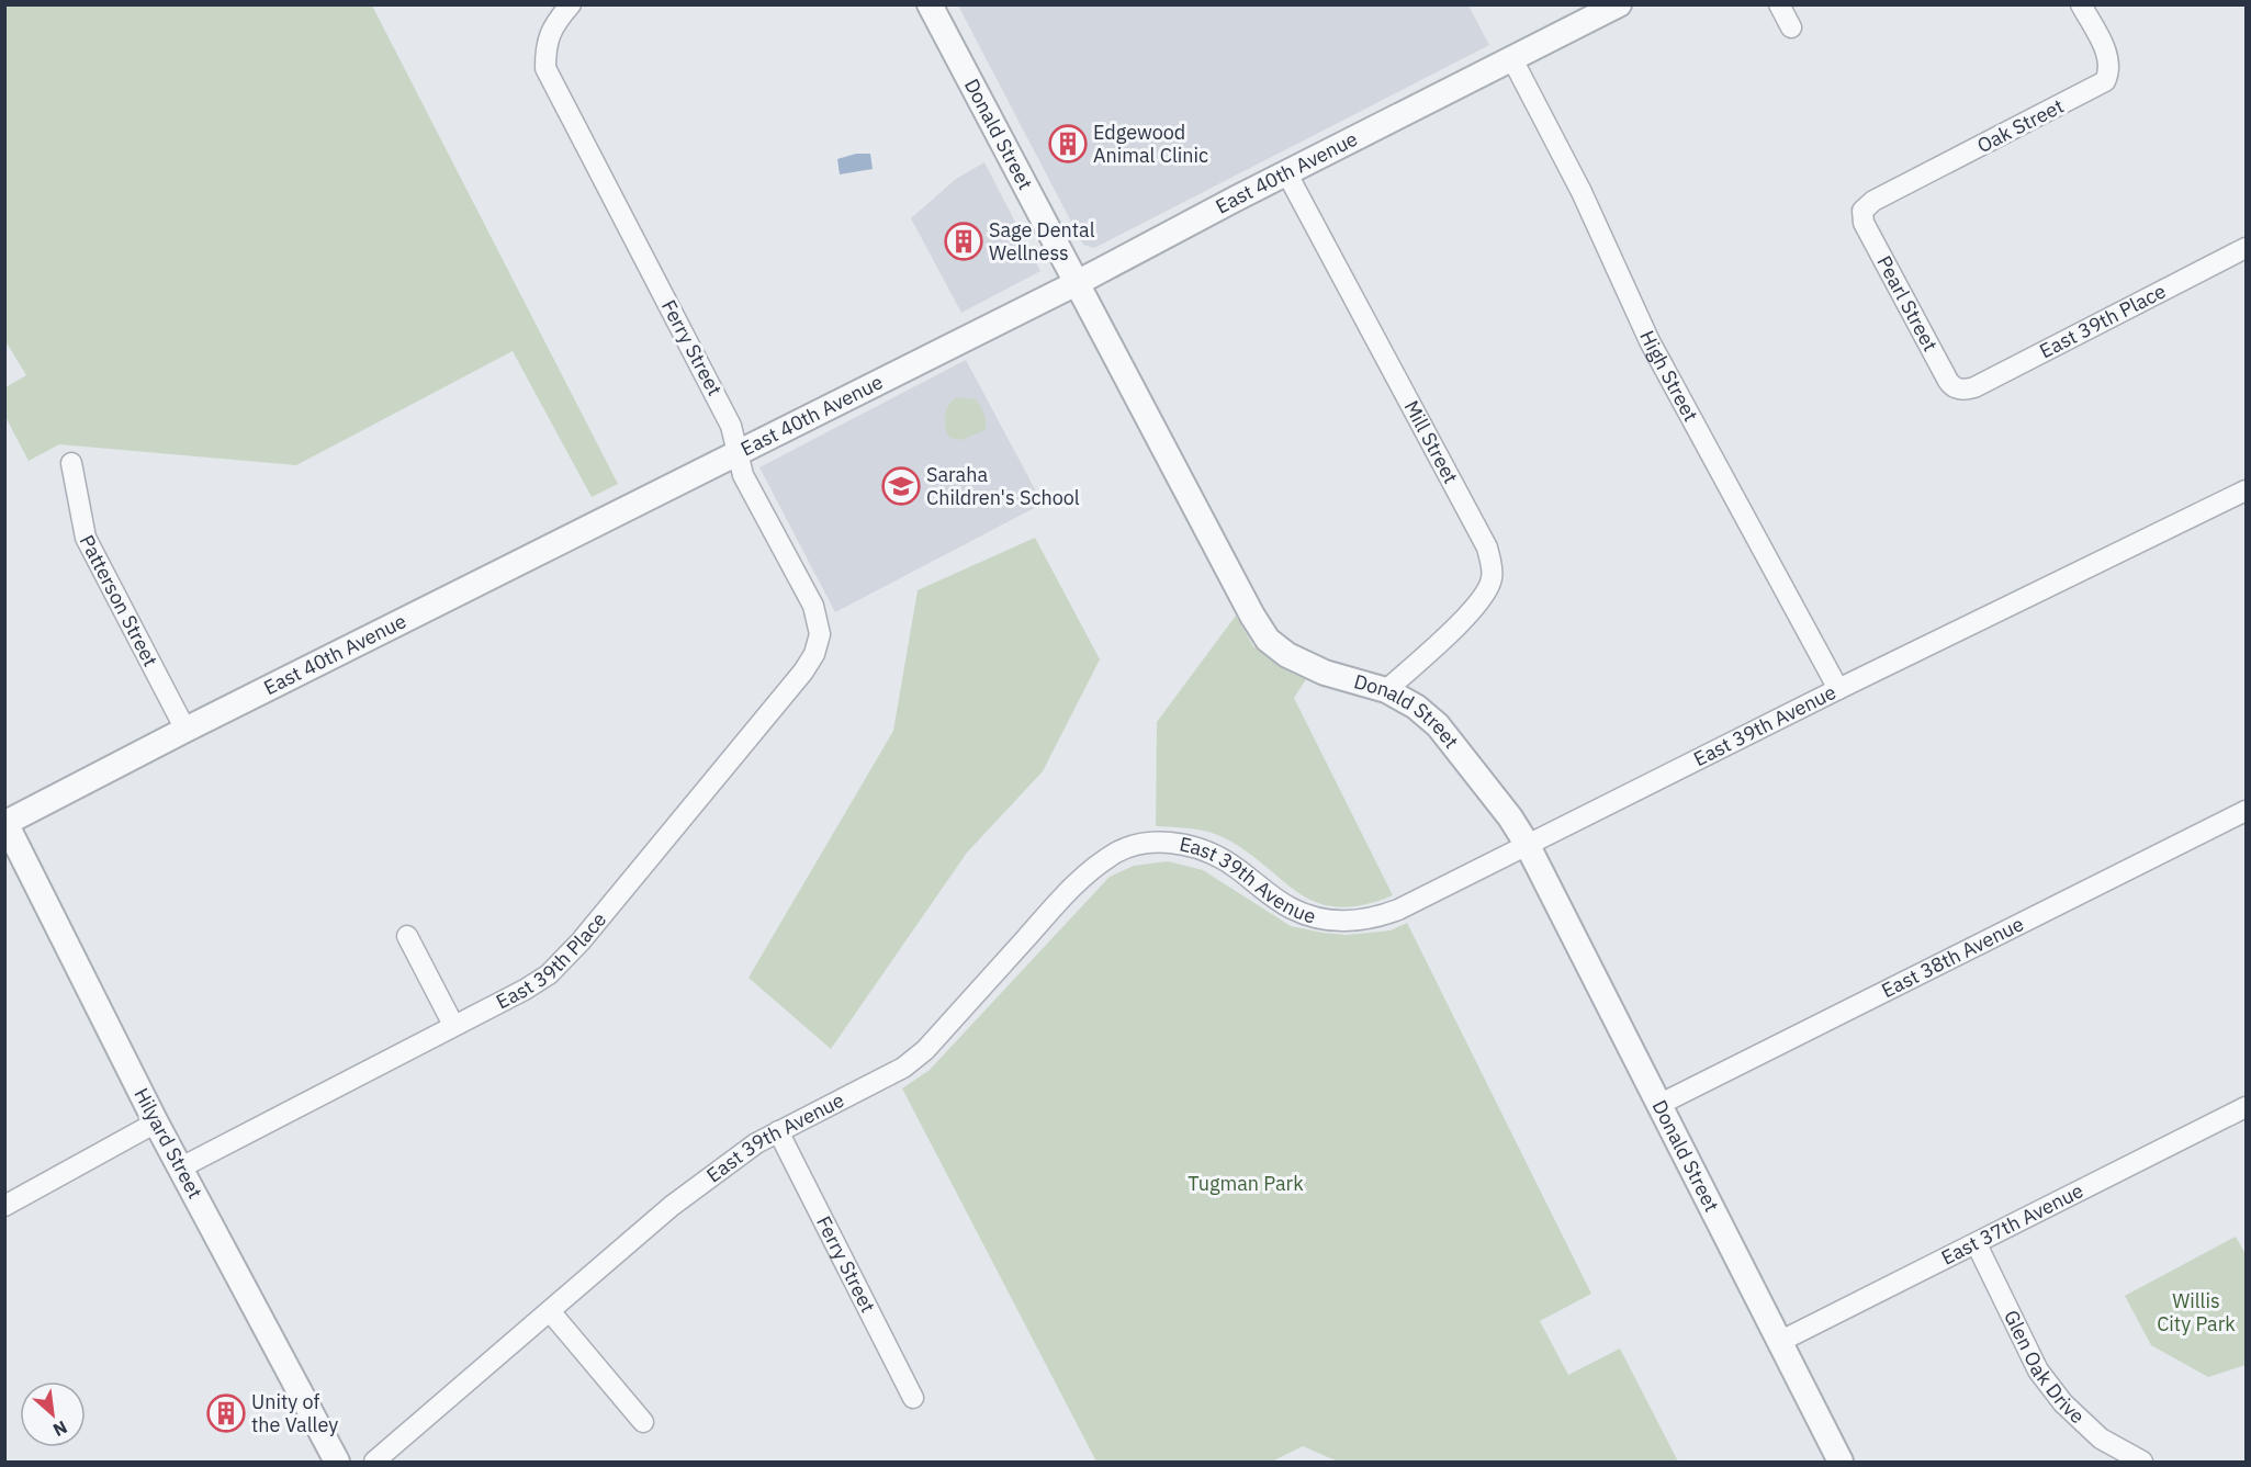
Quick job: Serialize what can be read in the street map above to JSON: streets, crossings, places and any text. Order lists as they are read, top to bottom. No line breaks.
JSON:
{"streets":{"street":["Oak Street","Donald Street","East 40th Avenue","Pearl Street","East 39th Place","Ferry Street","High Street","Mill Street","Patterson Street","East 39th Avenue","East 38th Avenue","Hilyard Street","East 37th Avenue","Glen Oak Drive"]},"crossings":[["Oak Street","Pearl Street"],["Donald Street","East 40th Avenue"],["Donald Street","Mill Street"],["Donald Street","East 39th Avenue"],["Donald Street","East 38th Avenue"],["Donald Street","East 37th Avenue"],["East 40th Avenue","Ferry Street"],["East 40th Avenue","High Street"],["East 40th Avenue","Mill Street"],["East 40th Avenue","Patterson Street"],["East 40th Avenue","Hilyard Street"],["Pearl Street","East 39th Place"],["East 39th Place","Ferry Street"],["East 39th Place","Hilyard Street"],["Ferry Street","East 39th Avenue"],["High Street","East 39th Avenue"],["East 37th Avenue","Glen Oak Drive"]],"parks":["Tugman Park","Willis City Park"],"places":{"building":["Edgewood Animal Clinic","Sage Dental Wellness","Unity of the Valley"],"school or university":["Saraha Children's School"]},"north":"bottom right"}
